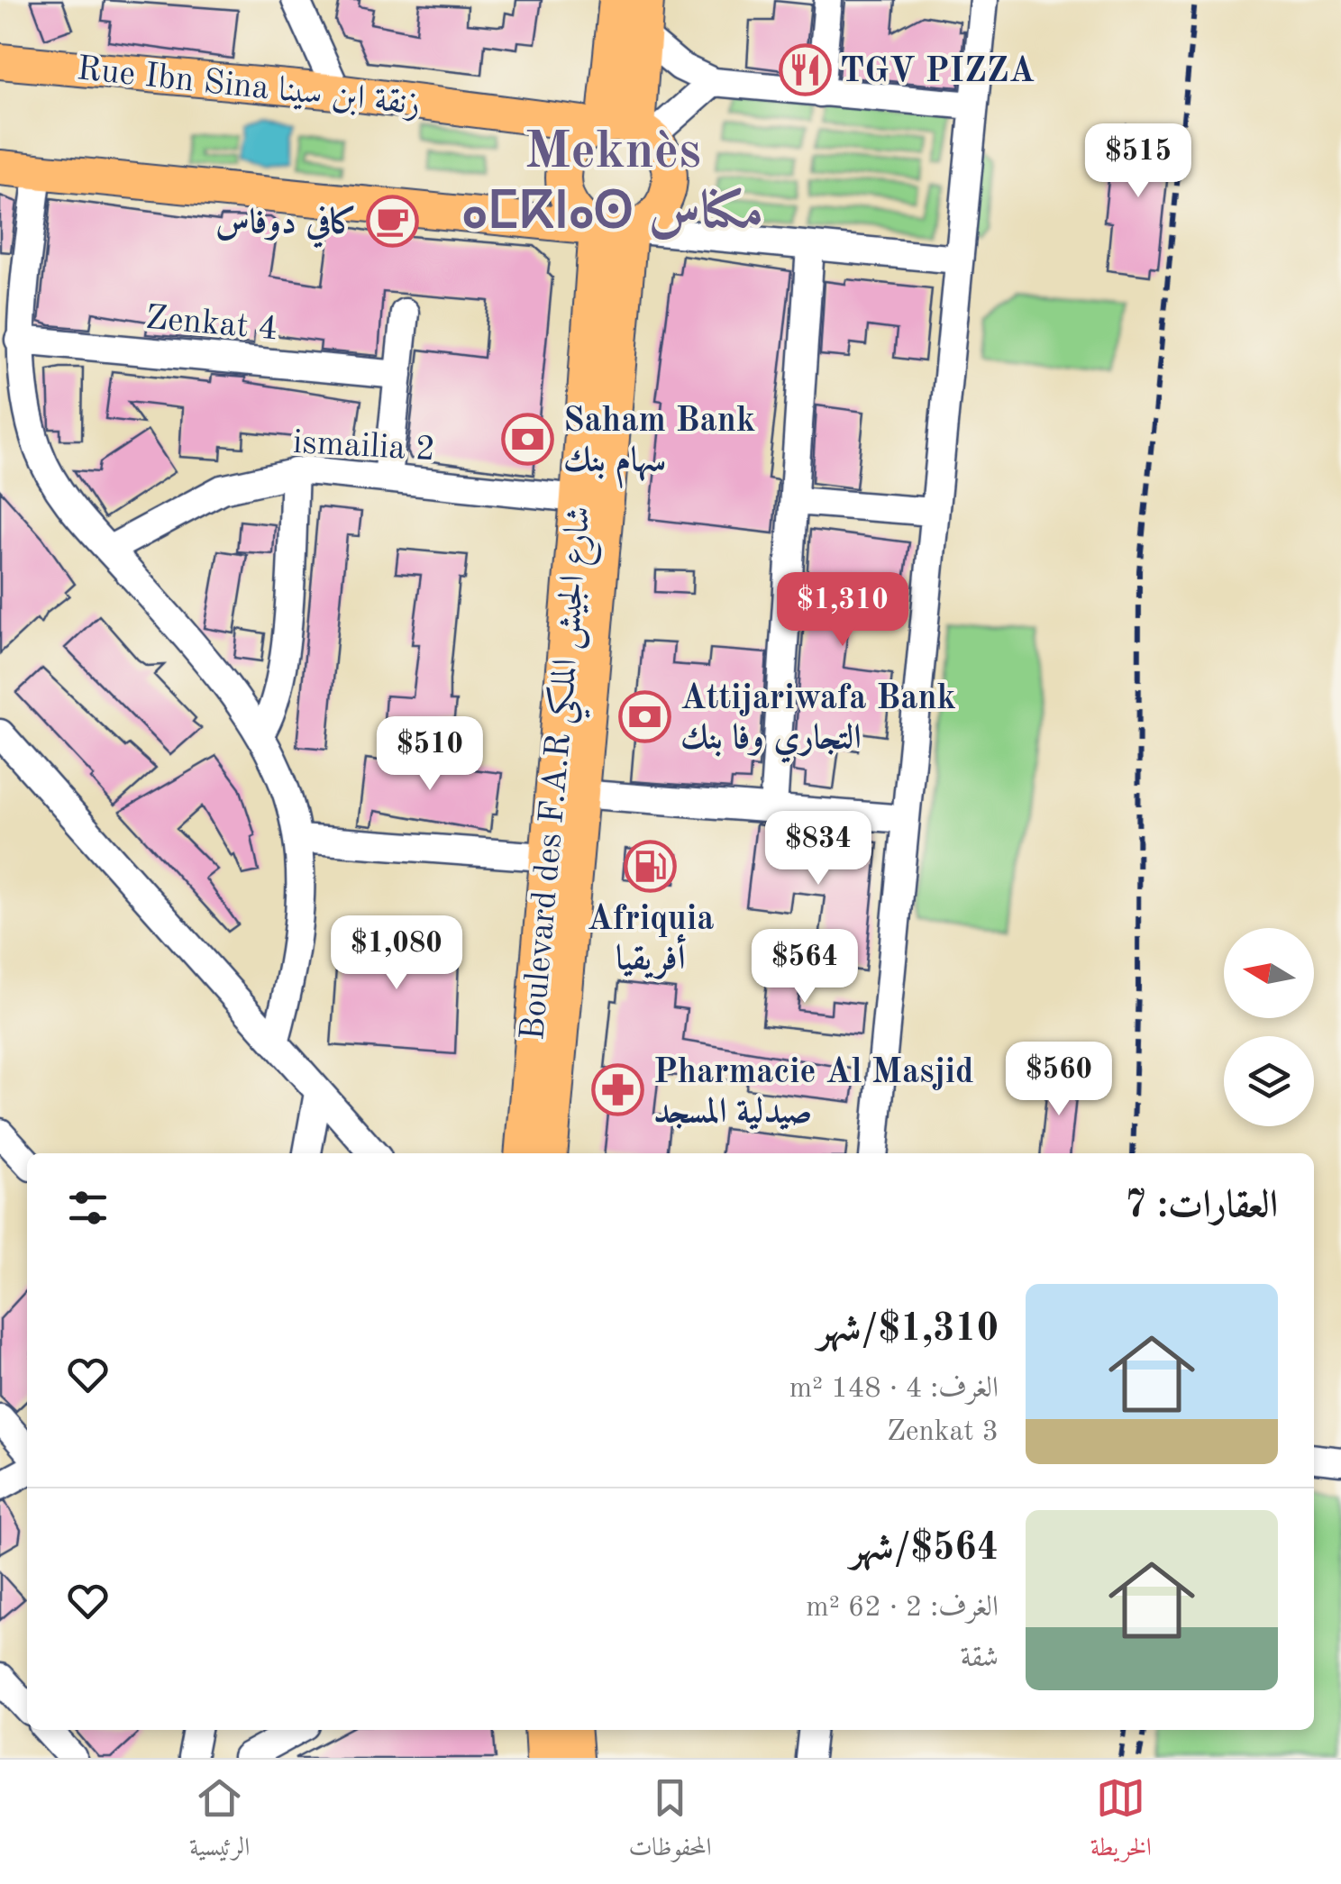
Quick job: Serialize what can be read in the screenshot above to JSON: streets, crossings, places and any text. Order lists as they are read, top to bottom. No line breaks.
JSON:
{"streets":{"main road":["Rue Ibn Sina زنقة ابن سينا","Boulevard des F.A.R شارع الجيش الملكي"],"street":["Zenkat 4","ismailia 2"]},"crossings":[["Rue Ibn Sina زنقة ابن سينا","Boulevard des F.A.R شارع الجيش الملكي"],["ismailia 2","Boulevard des F.A.R شارع الجيش الملكي"]],"districts":["Meknès ⴰⵎⴽⵏⴰⵙ مكناس"],"places":{"restaurant":["TGV PIZZA"],"cafe":["كافي دوفاس"],"bank":["Saham Bank سهام بنك","Attijariwafa Bank التجاري وفا بنك"],"fuel station":["Afriquia أفريقيا"],"pharmacy":["Pharmacie Al Masjid صيدلية المسجد"]},"north":"left","page":{"price":["$515","$1,310","$510","$834","$1,080","$564","$560"],"heading":"العقارات: 7","list":[{"name":"$1,310/شهر","note":"الغرف: 4 · 148 m² · Zenkat 3"},{"name":"$564/شهر","note":"الغرف: 2 · 62 m² · شقة"}],"tabs":["الخريطة","المحفوظات","الرئيسية"]}}
